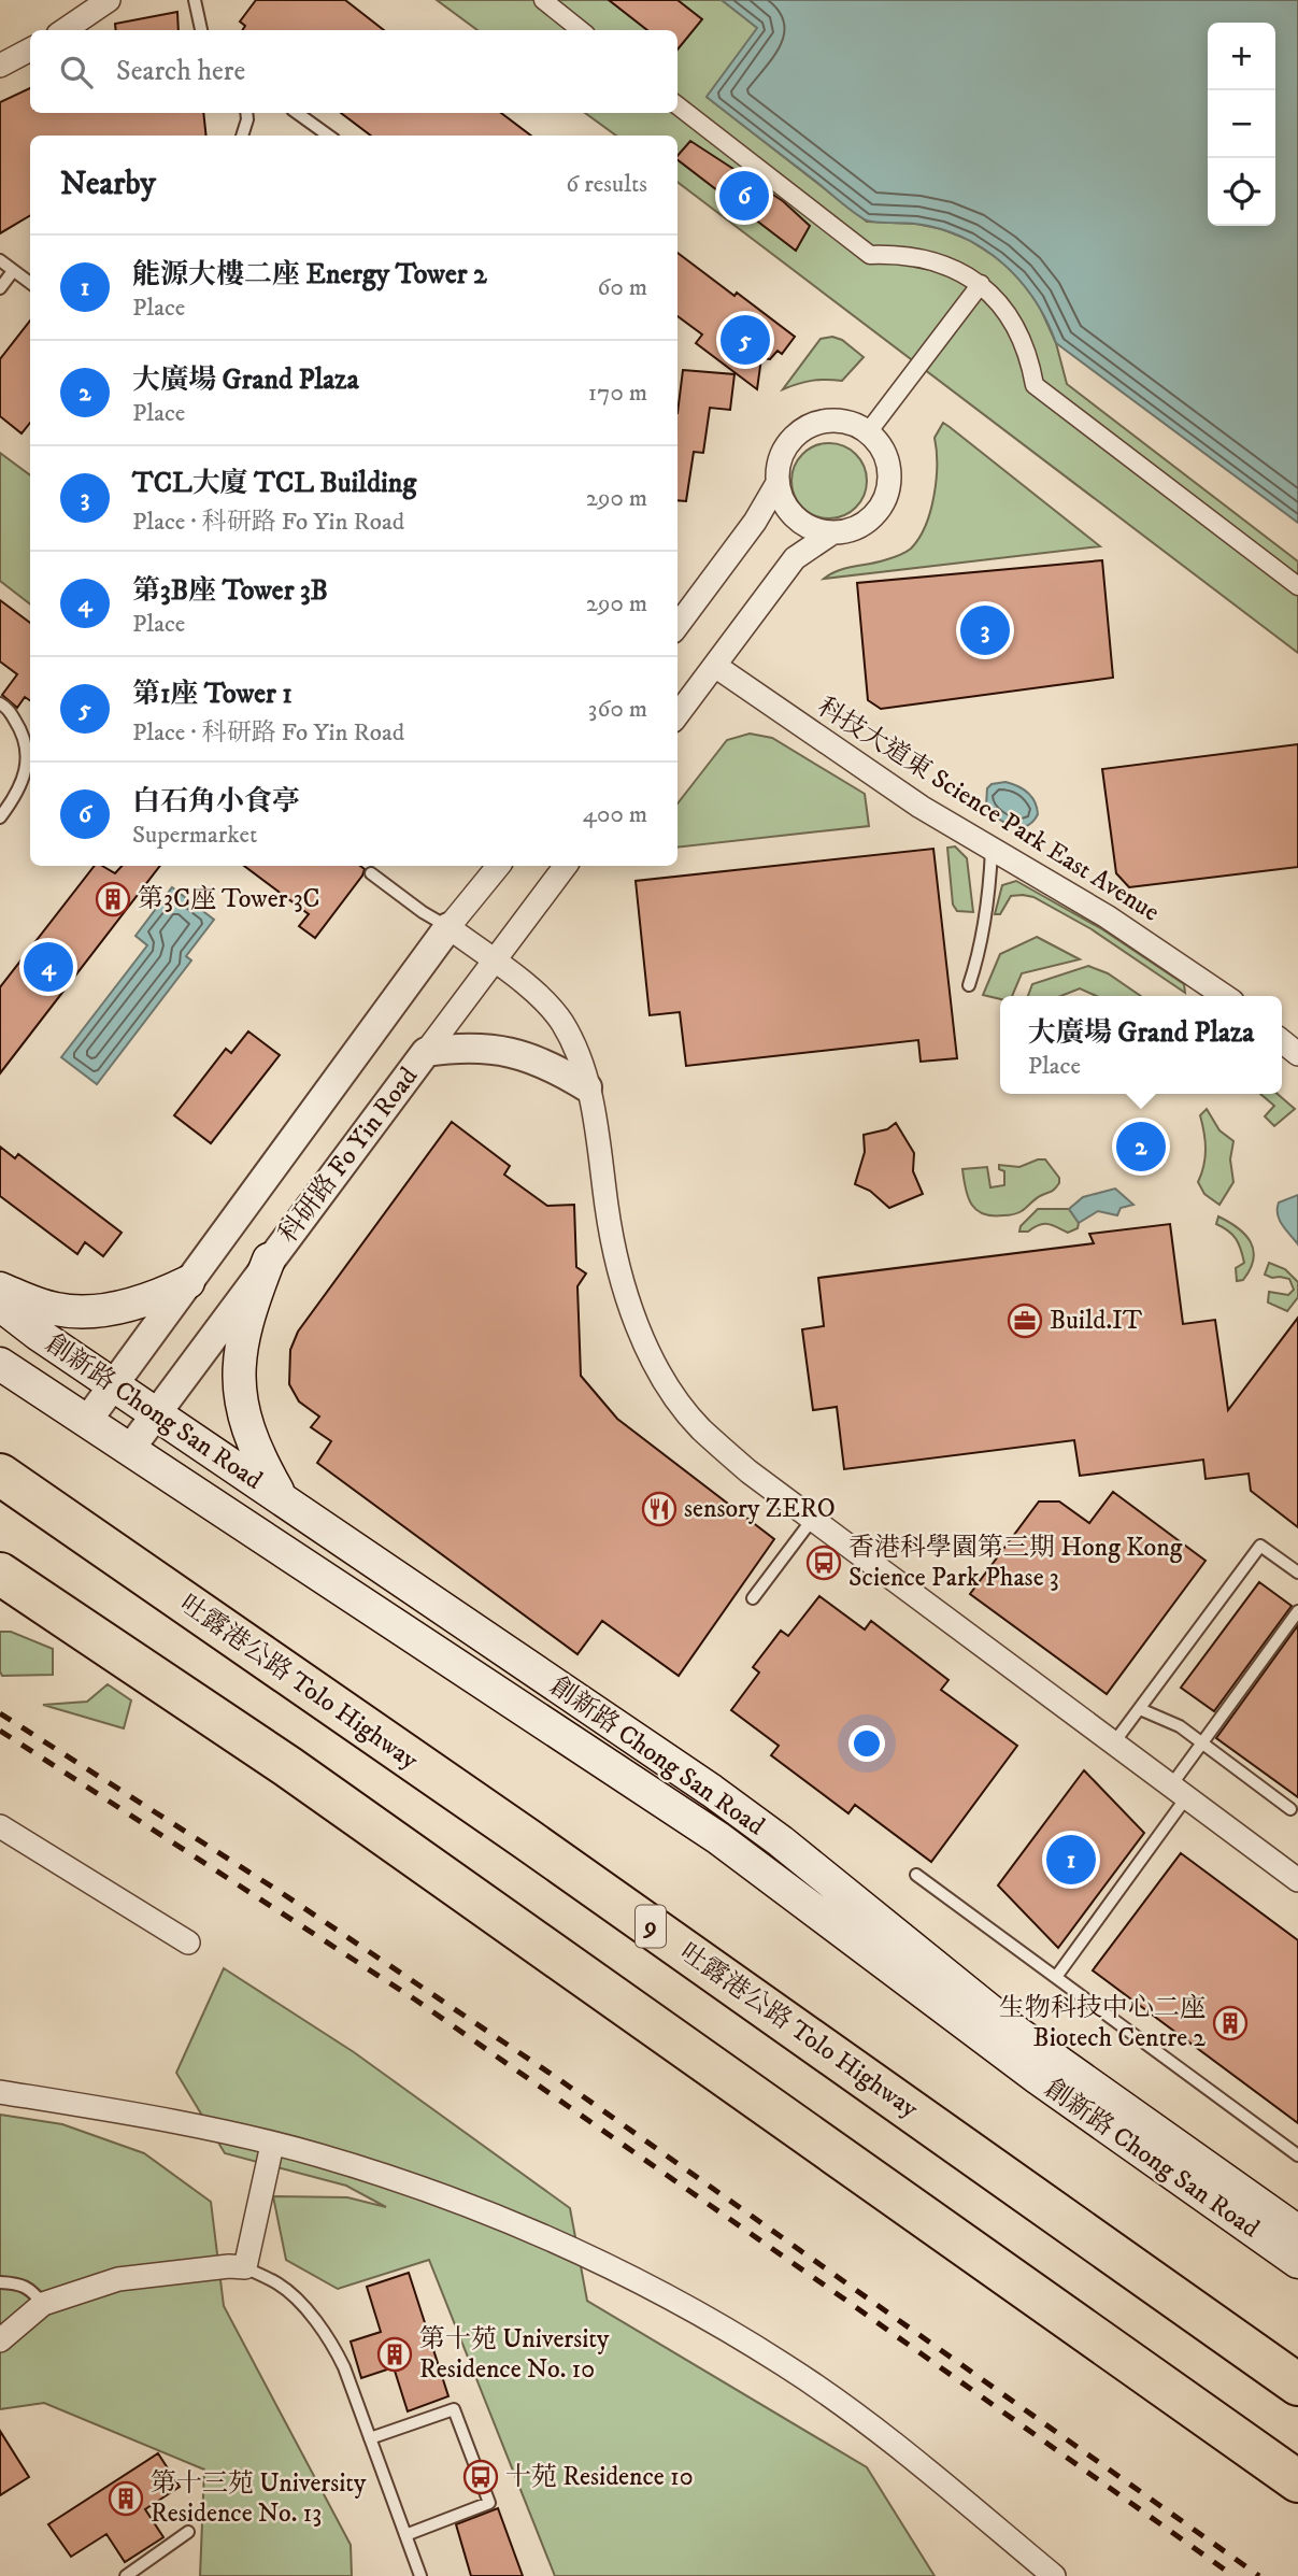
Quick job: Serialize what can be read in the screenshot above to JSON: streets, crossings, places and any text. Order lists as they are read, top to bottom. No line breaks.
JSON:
{"streets":{"highway":["吐露港公路 Tolo Highway","9"],"main road":["創新路 Chong San Road"],"street":["科技大道東 Science Park East Avenue","科研路 Fo Yin Road"]},"crossings":[["科研路 Fo Yin Road","創新路 Chong San Road"]],"places":{"building":["第3C座 Tower 3C","生物科技中心二座 Biotech Centre 2","第十苑 University Residence No. 10","第十三苑 University Residence No. 13"],"office":["Build.IT"],"restaurant":["sensory ZERO"],"bus stop":["香港科學園第三期 Hong Kong Science Park Phase 3","十苑 Residence 10"]},"page":{"map_buttons":["+","−"],"search":"Search here","heading":["Nearby","6 results"],"pins":["6","5","3","4","2","1"],"list":[{"mark":"1","name":"能源大樓二座 Energy Tower 2","note":"Place","value":"60 m"},{"mark":"2","name":"大廣場 Grand Plaza","note":"Place","value":"170 m"},{"mark":"3","name":"TCL大廈 TCL Building","note":"Place · 科研路 Fo Yin Road","value":"290 m"},{"mark":"4","name":"第3B座 Tower 3B","note":"Place","value":"290 m"},{"mark":"5","name":"第1座 Tower 1","note":"Place · 科研路 Fo Yin Road","value":"360 m"},{"mark":"6","name":"白石角小食亭","note":"Supermarket","value":"400 m"}],"popup":["大廣場 Grand Plaza","Place"]}}
